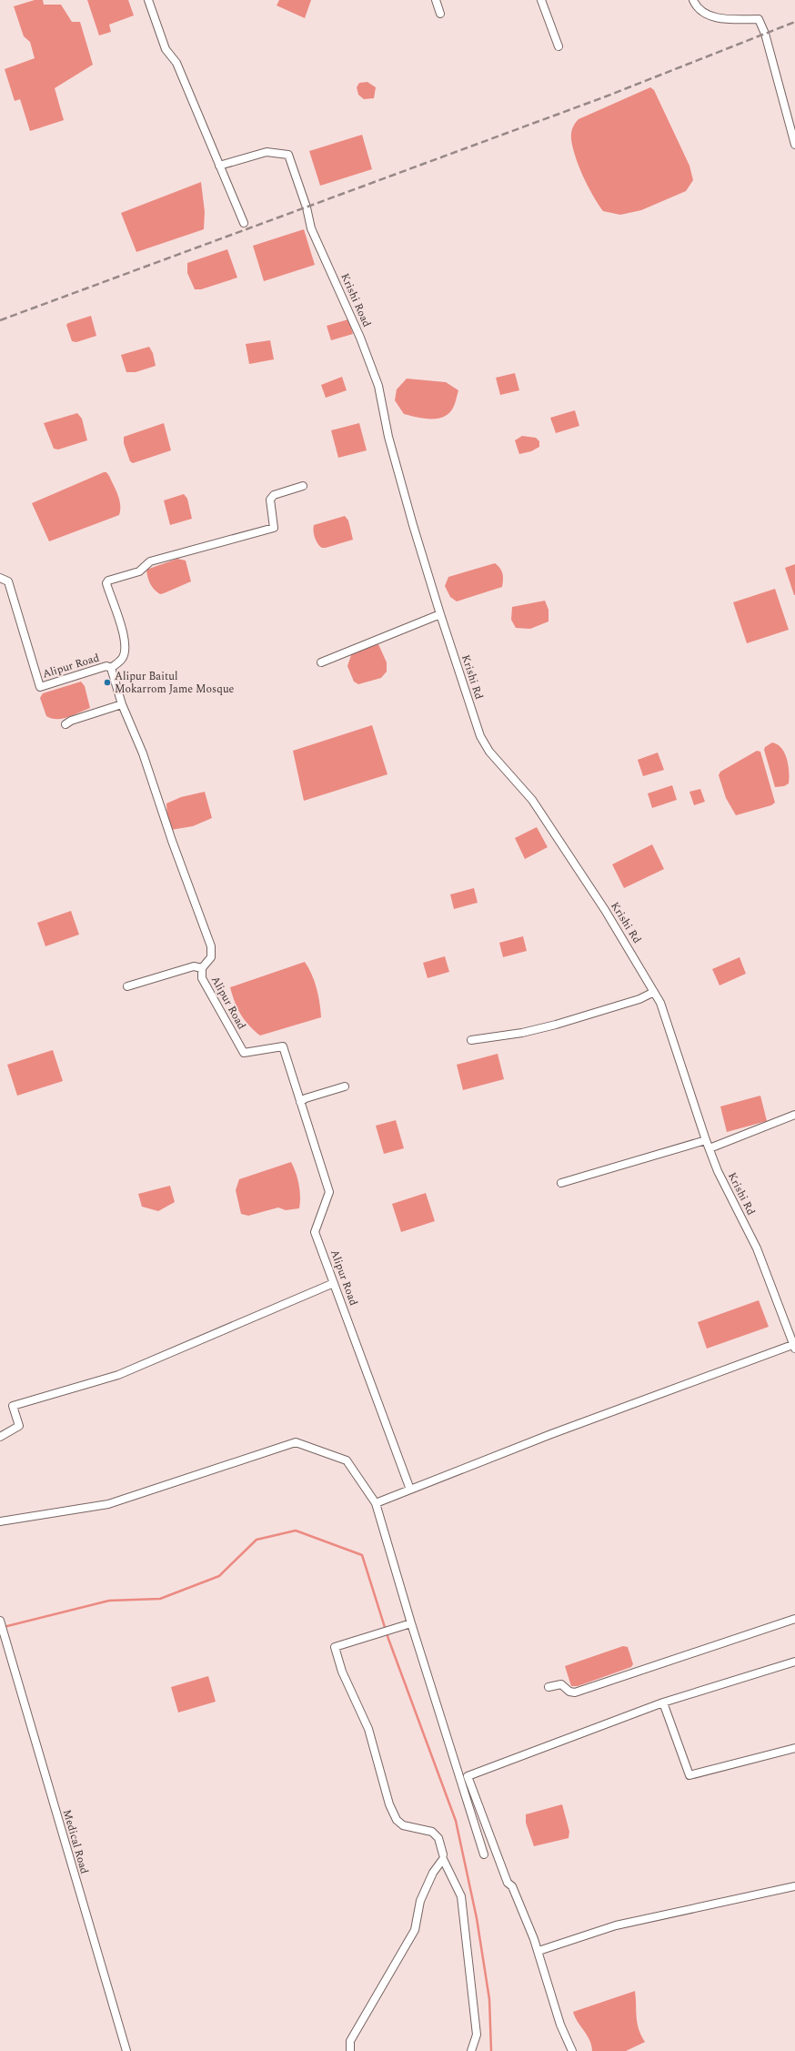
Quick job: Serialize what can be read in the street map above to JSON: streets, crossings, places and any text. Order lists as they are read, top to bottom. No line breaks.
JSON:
{"streets":{"street":["Krishi Road","Alipur Road","Krishi Rd","Medical Road"]},"crossings":[["Krishi Road","Krishi Rd"]],"places":["Alipur Baitul Mokarrom Jame Mosque"]}
